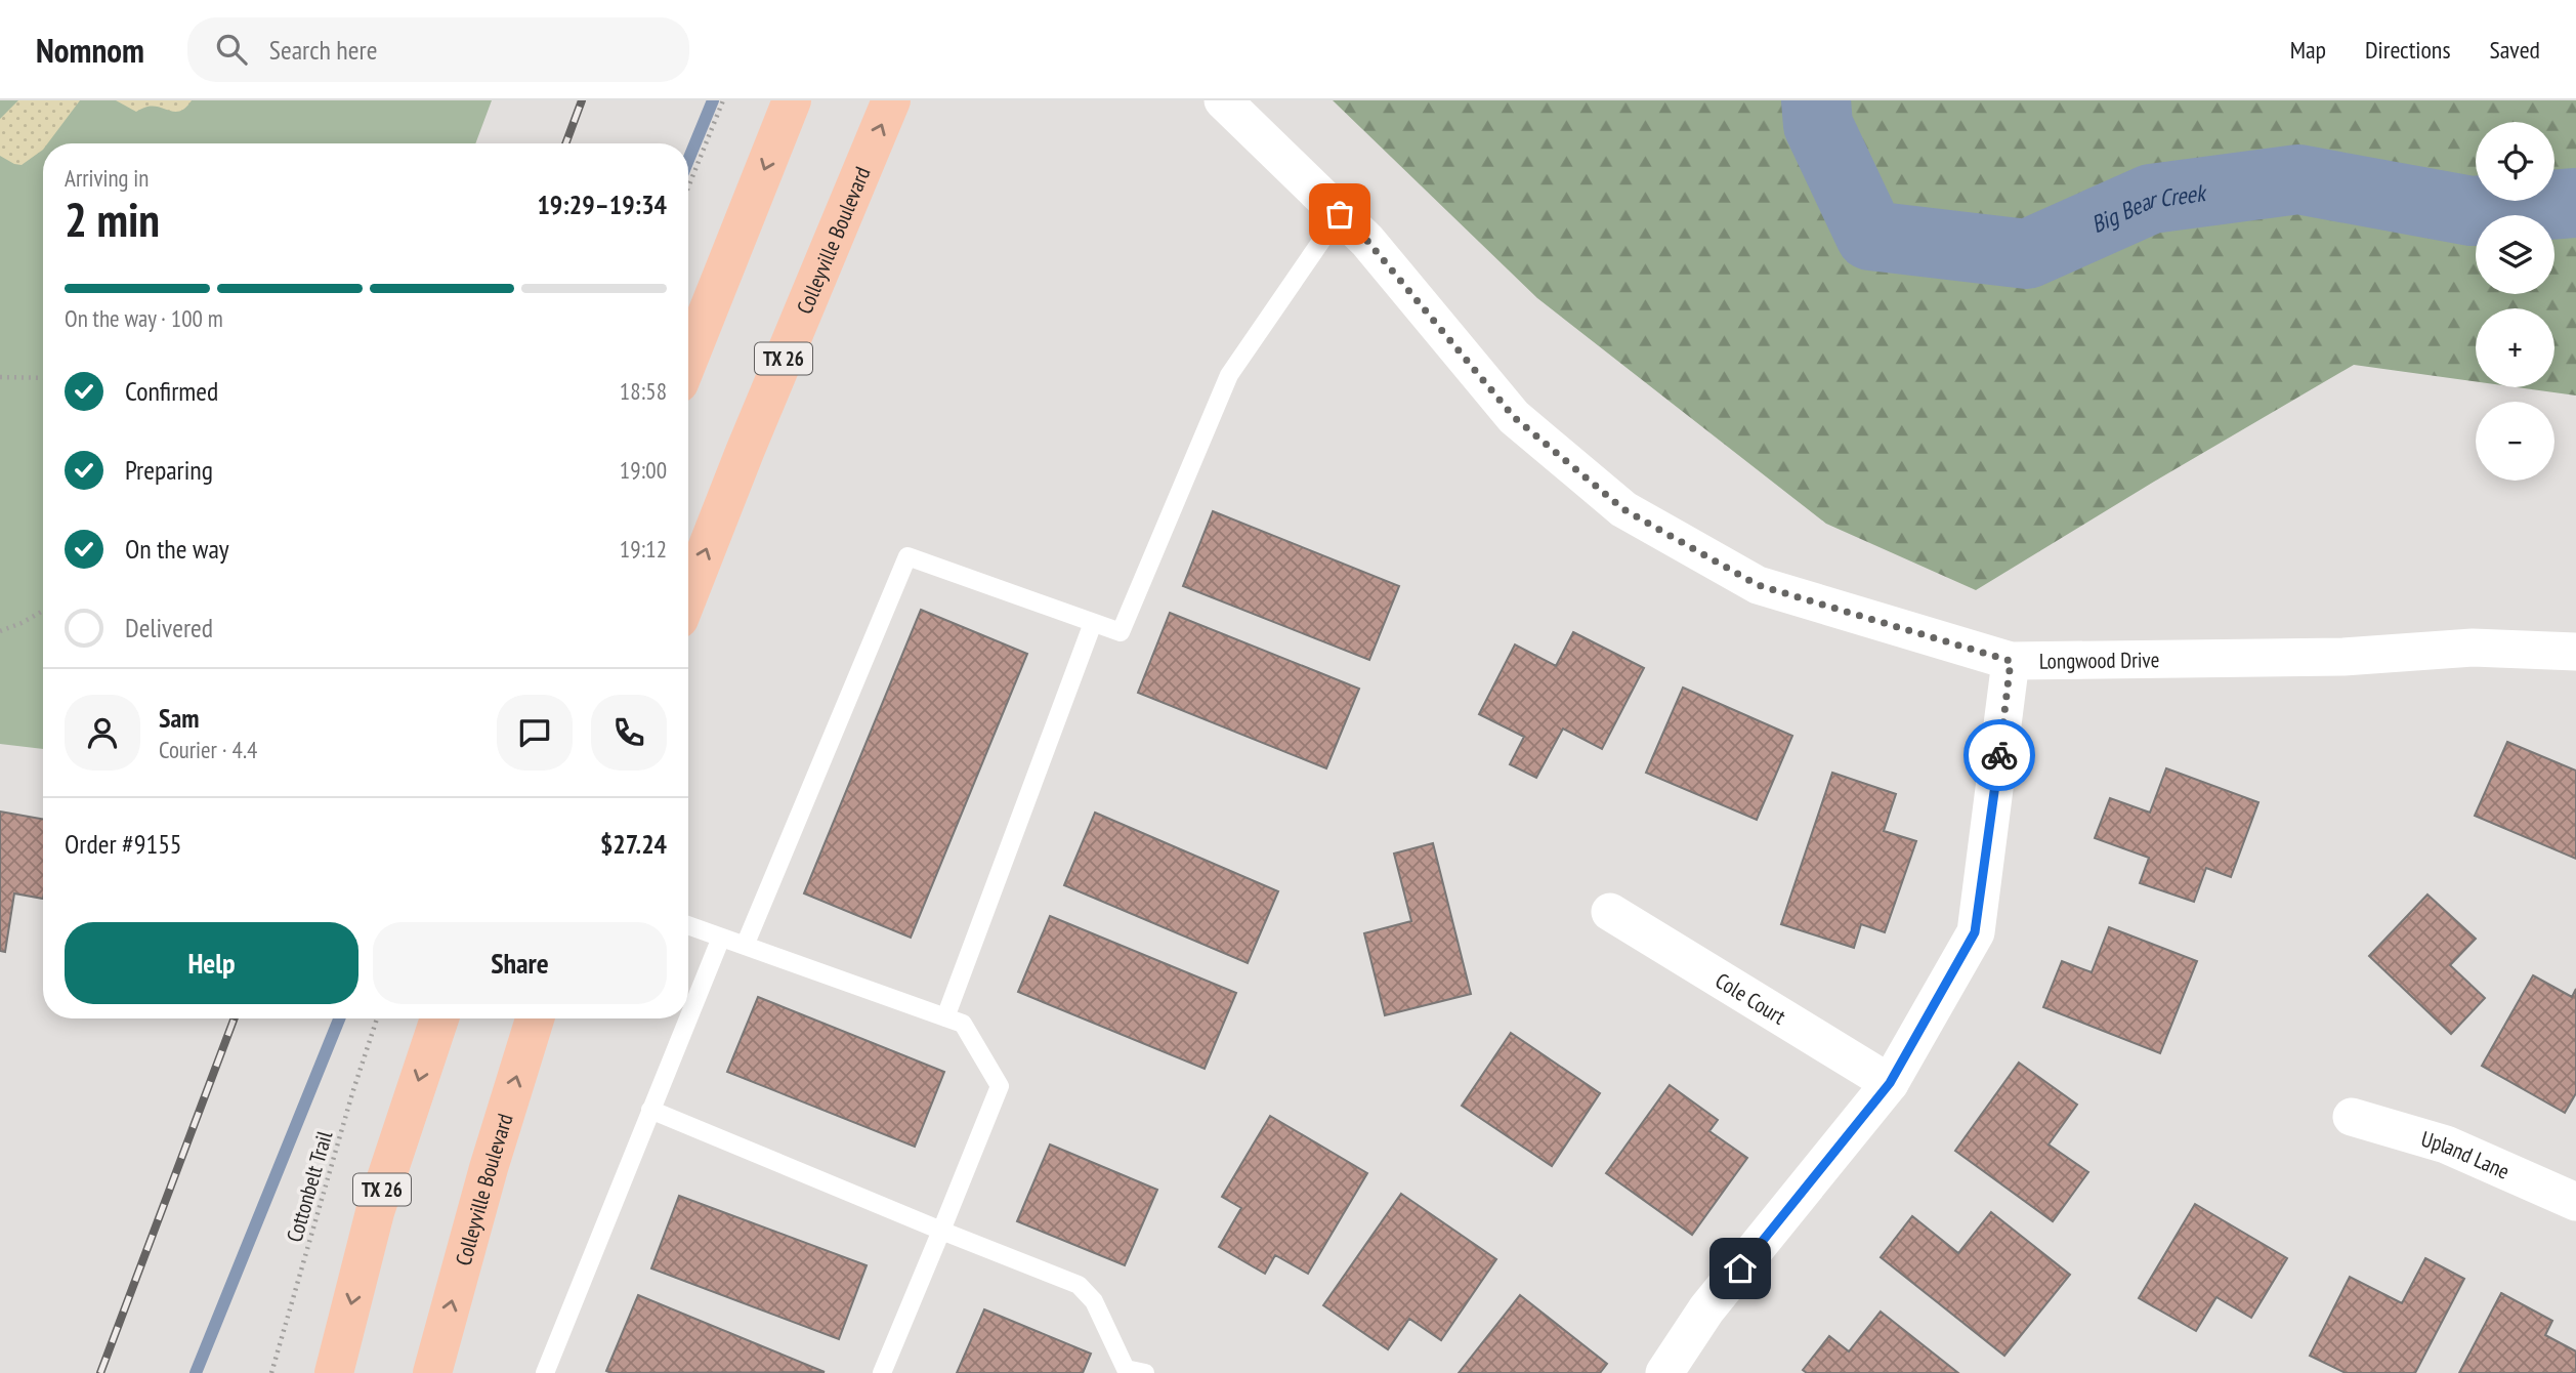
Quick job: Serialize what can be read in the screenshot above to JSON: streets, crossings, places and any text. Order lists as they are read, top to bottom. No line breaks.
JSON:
{"streets":{"main road":["Colleyville Boulevard","TX 26"],"street":["Longwood Drive","Cole Court","Upland Lane"],"path":["Cottonbelt Trail"]},"water":["Big Bear Creek"],"page":{"header":"Nomnom","search":"Search here","nav":["Map","Directions","Saved"],"map_buttons":["+","−"],"heading":["2 min","Arriving in","19:29–19:34"],"panel":["Sam","Courier · 4.4","Order #9155","$27.24"],"bar":"On the way · 100 m","list":[["Confirmed","18:58"],["Preparing","19:00"],["On the way","19:12"],"Delivered"],"buttons":["Help","Share"]}}
